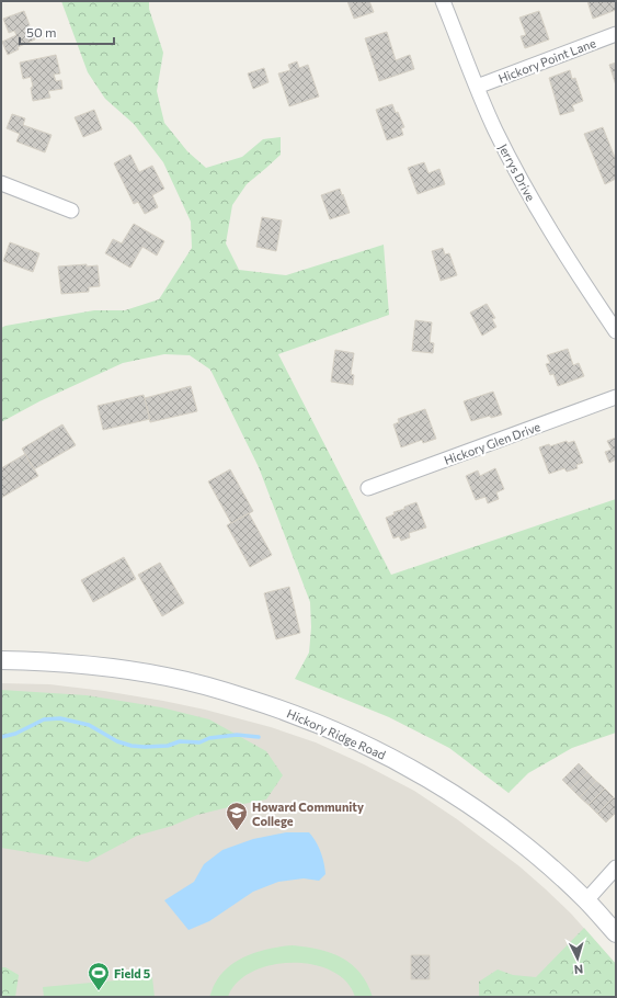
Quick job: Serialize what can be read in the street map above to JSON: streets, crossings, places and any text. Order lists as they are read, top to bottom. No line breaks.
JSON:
{"streets":{"street":["Hickory Point Lane","Jerrys Drive","Hickory Glen Drive","Hickory Ridge Road"]},"crossings":[["Hickory Point Lane","Jerrys Drive"]],"places":{"school or university":["Howard Community College"],"sports":["Field 5"]},"scale_bar":"50 m","north":"bottom"}
